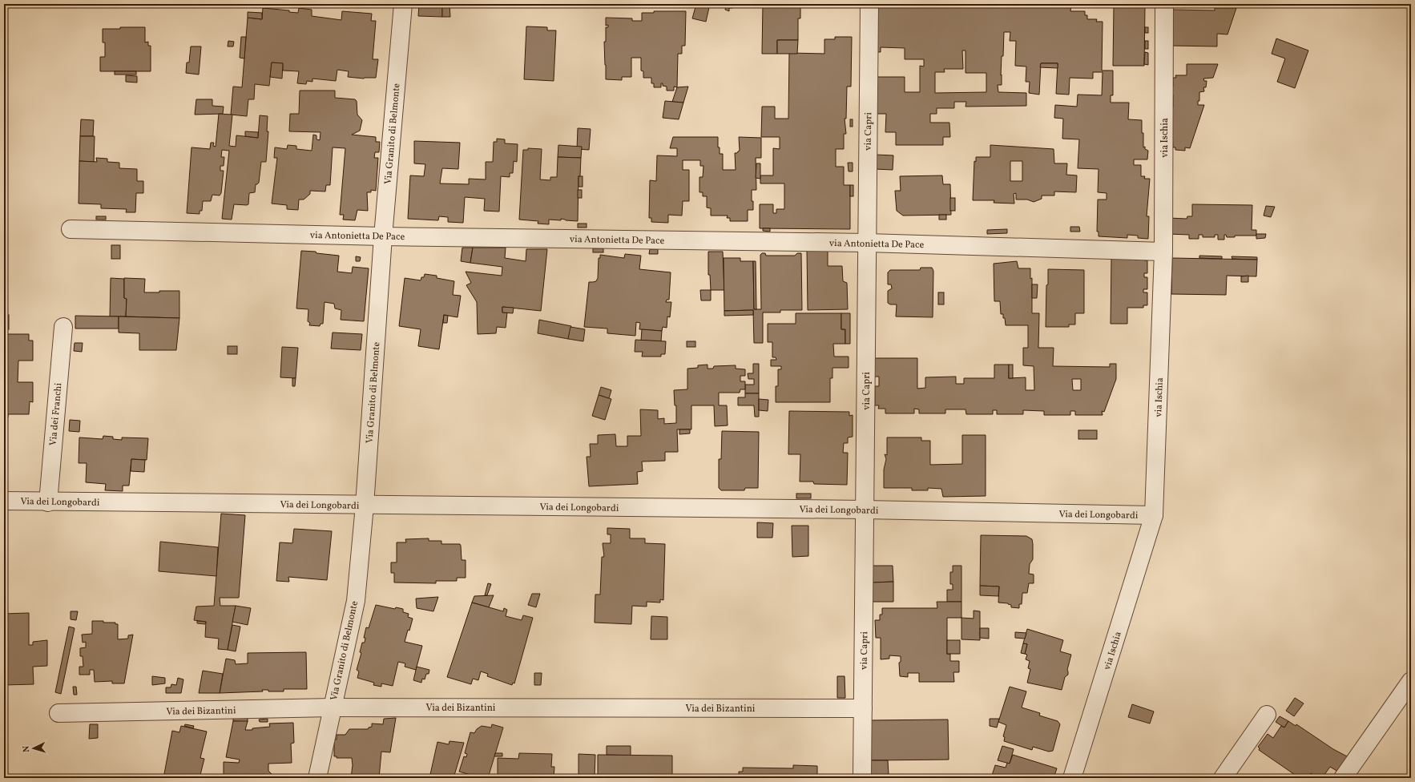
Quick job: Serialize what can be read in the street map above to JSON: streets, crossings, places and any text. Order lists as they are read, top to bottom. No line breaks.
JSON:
{"streets":{"street":["via Capri","Via Granito di Belmonte","via Ischia","via Antonietta De Pace","Via dei Franchi","Via dei Longobardi","Via dei Bizantini"]},"crossings":[["via Capri","via Antonietta De Pace"],["via Capri","Via dei Longobardi"],["via Capri","Via dei Bizantini"],["Via Granito di Belmonte","via Antonietta De Pace"],["Via Granito di Belmonte","Via dei Longobardi"],["Via Granito di Belmonte","Via dei Bizantini"],["via Ischia","via Antonietta De Pace"],["via Ischia","Via dei Longobardi"],["Via dei Franchi","Via dei Longobardi"]],"north":"left"}
